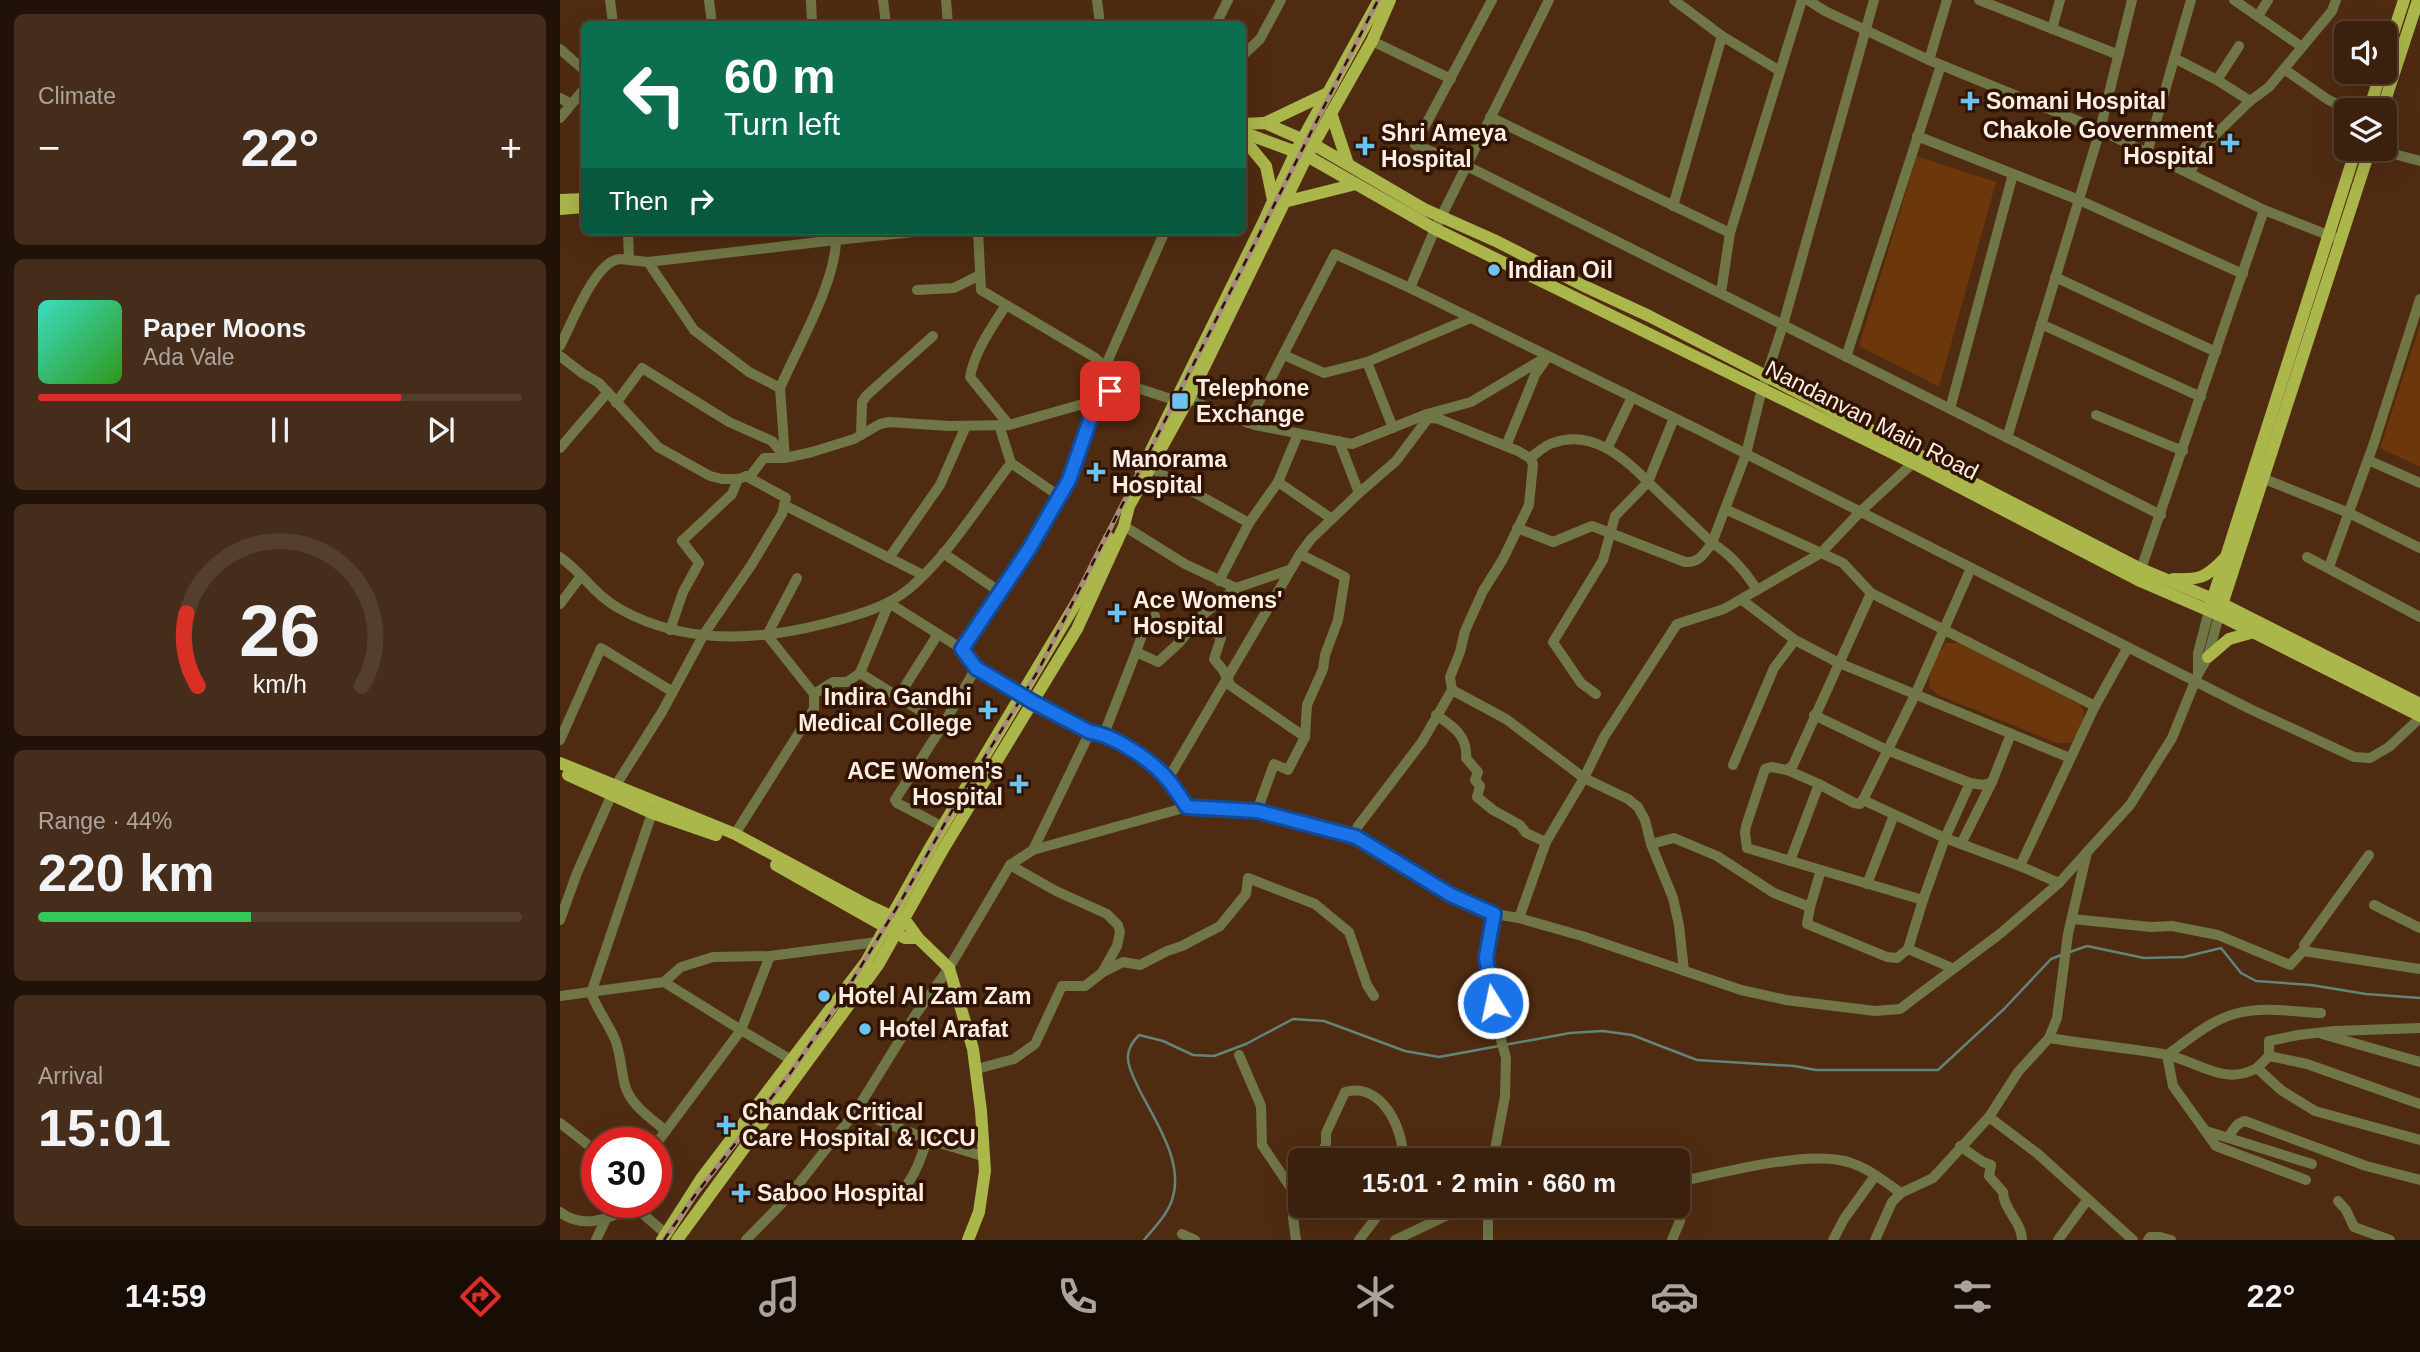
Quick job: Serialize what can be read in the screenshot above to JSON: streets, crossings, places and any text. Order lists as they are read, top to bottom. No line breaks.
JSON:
{"streets":{"main road":["Nandanvan Main Road"]},"places":{"health":["Somani Hospital","Chakole Government Hospital","Shri Ameya Hospital","Manorama Hospital","Ace Womens' Hospital","Indira Gandhi Medical College","ACE Women's Hospital","Chandak Critical Care Hospital & ICCU","Saboo Hospital"],"other":["Indian Oil","Hotel Al Zam Zam","Hotel Arafat"],"transit":["Telephone Exchange"]},"page":{"tile":["Climate",["Range · 44%","220 km"],["Arrival","15:01"]],"turn":["60 m","Turn left"],"heat":["−","22°","+"],"then":"Then","song":["Paper Moons","Ada Vale"],"limit":"30","trip":"15:01 · 2 min · 660 m","tabs":["14:59","22°"],"gauge":["26","km/h"]}}
